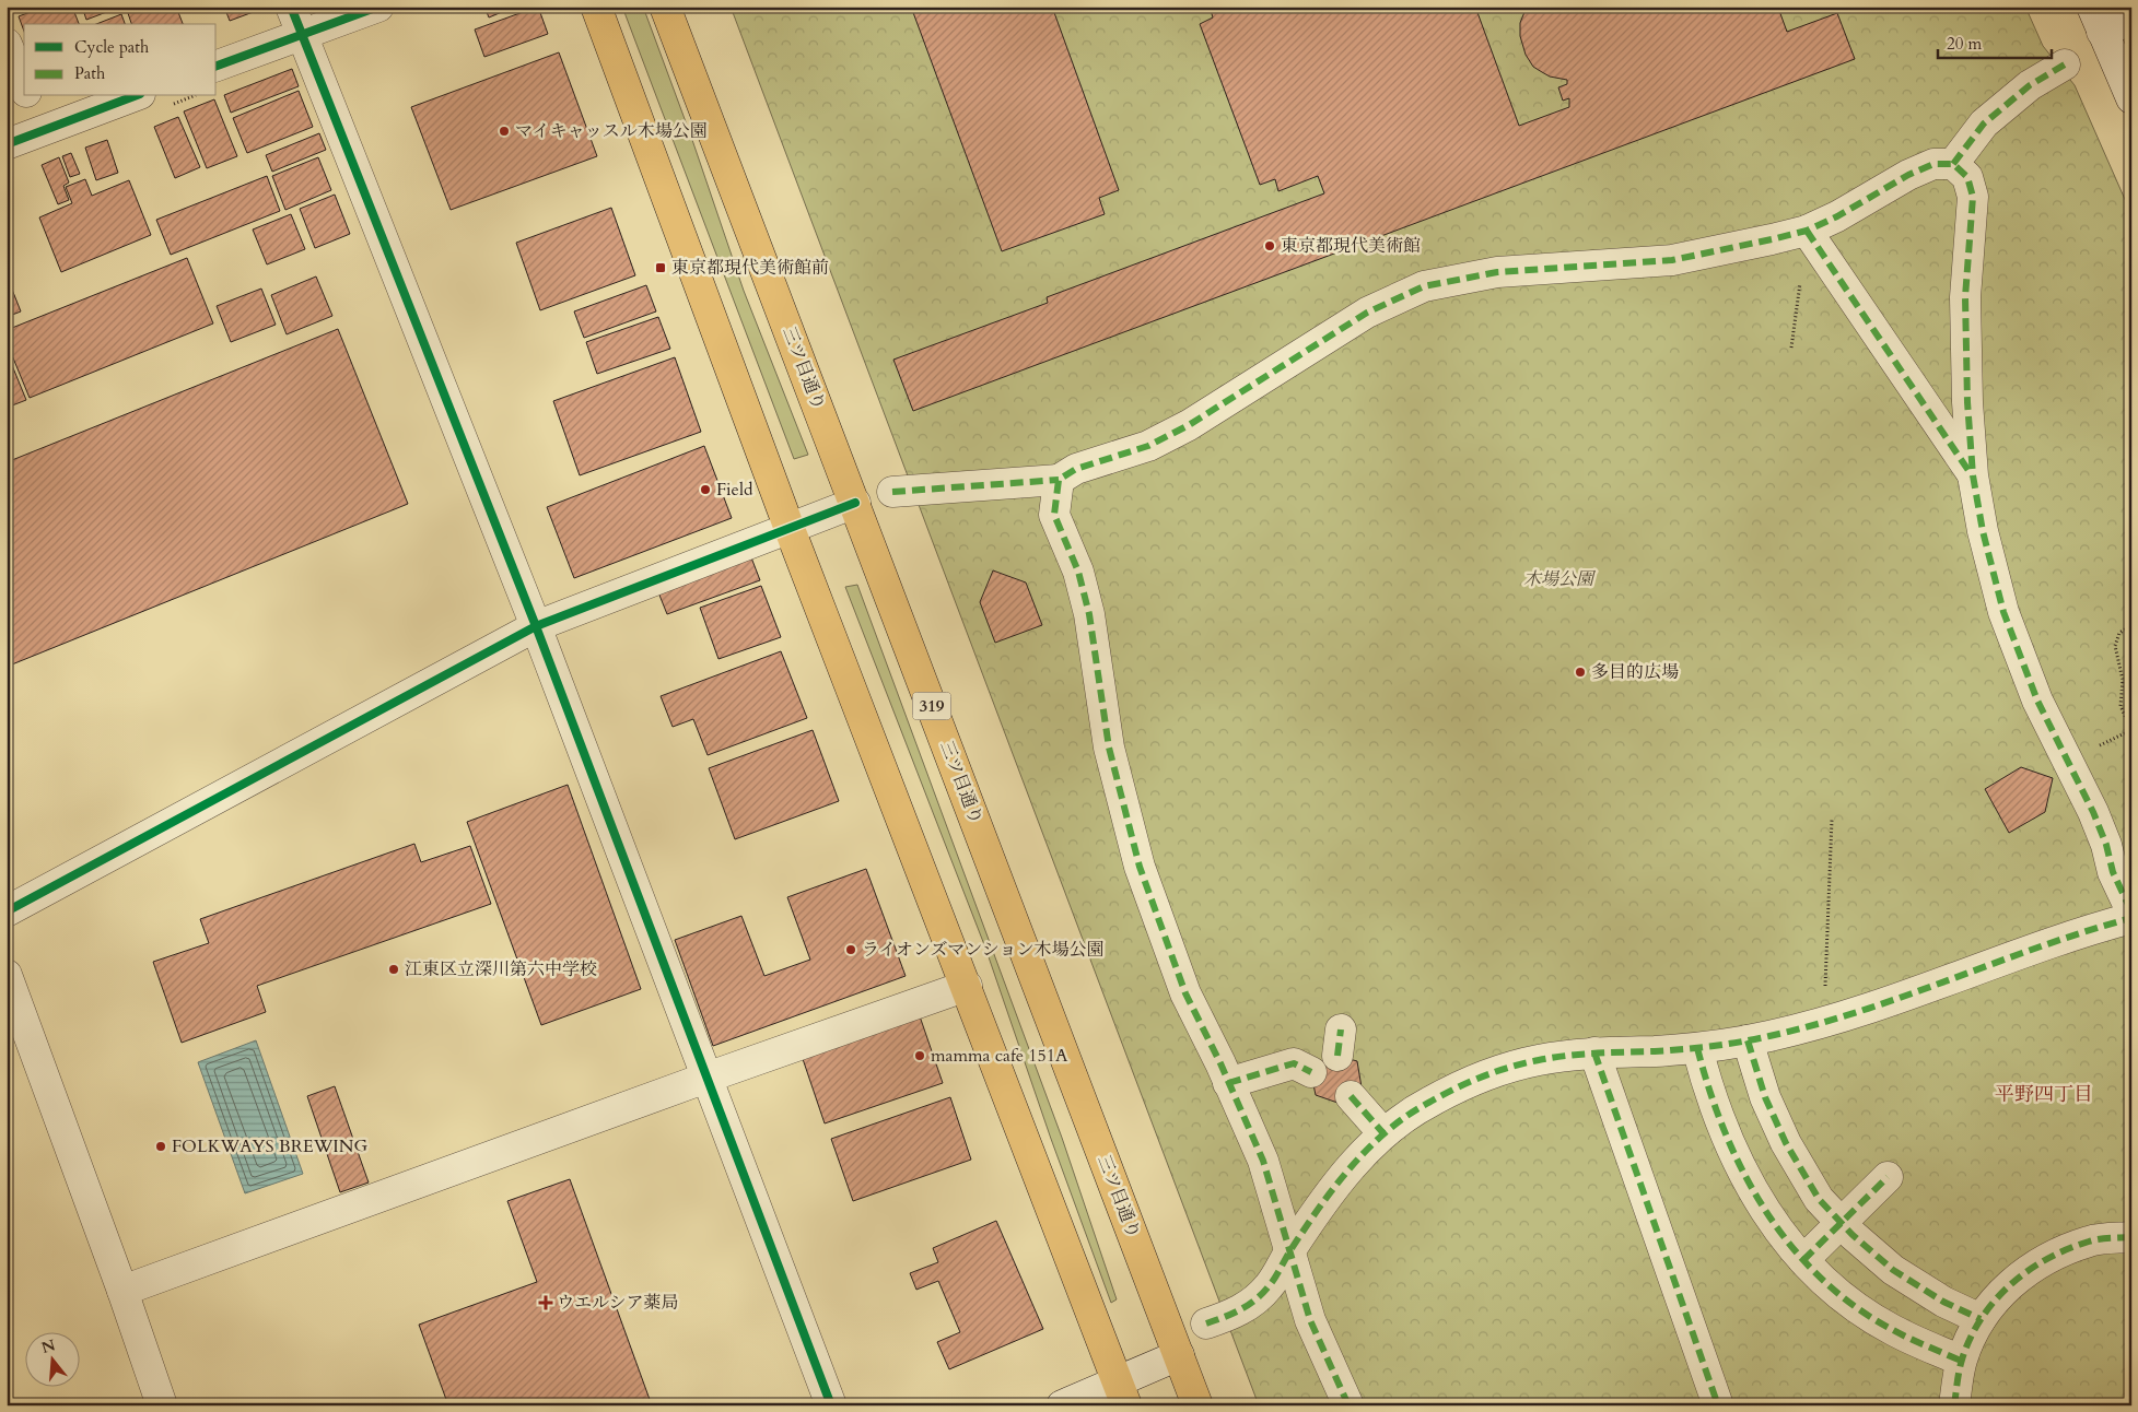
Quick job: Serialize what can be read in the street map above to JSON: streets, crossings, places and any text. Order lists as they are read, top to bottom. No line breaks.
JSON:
{"streets":{"main road":["三ツ目通り","319"]},"districts":["平野四丁目"],"parks":["木場公園"],"places":{"other":["マイキャッスル木場公園","東京都現代美術館","Field","多目的広場","ライオンズマンション木場公園","江東区立深川第六中学校","mamma cafe 151A","FOLKWAYS BREWING"],"transit":["東京都現代美術館前"],"health":["ウエルシア薬局"]},"legend":["Cycle path","Path"],"scale_bar":"20 m","north":"top"}
